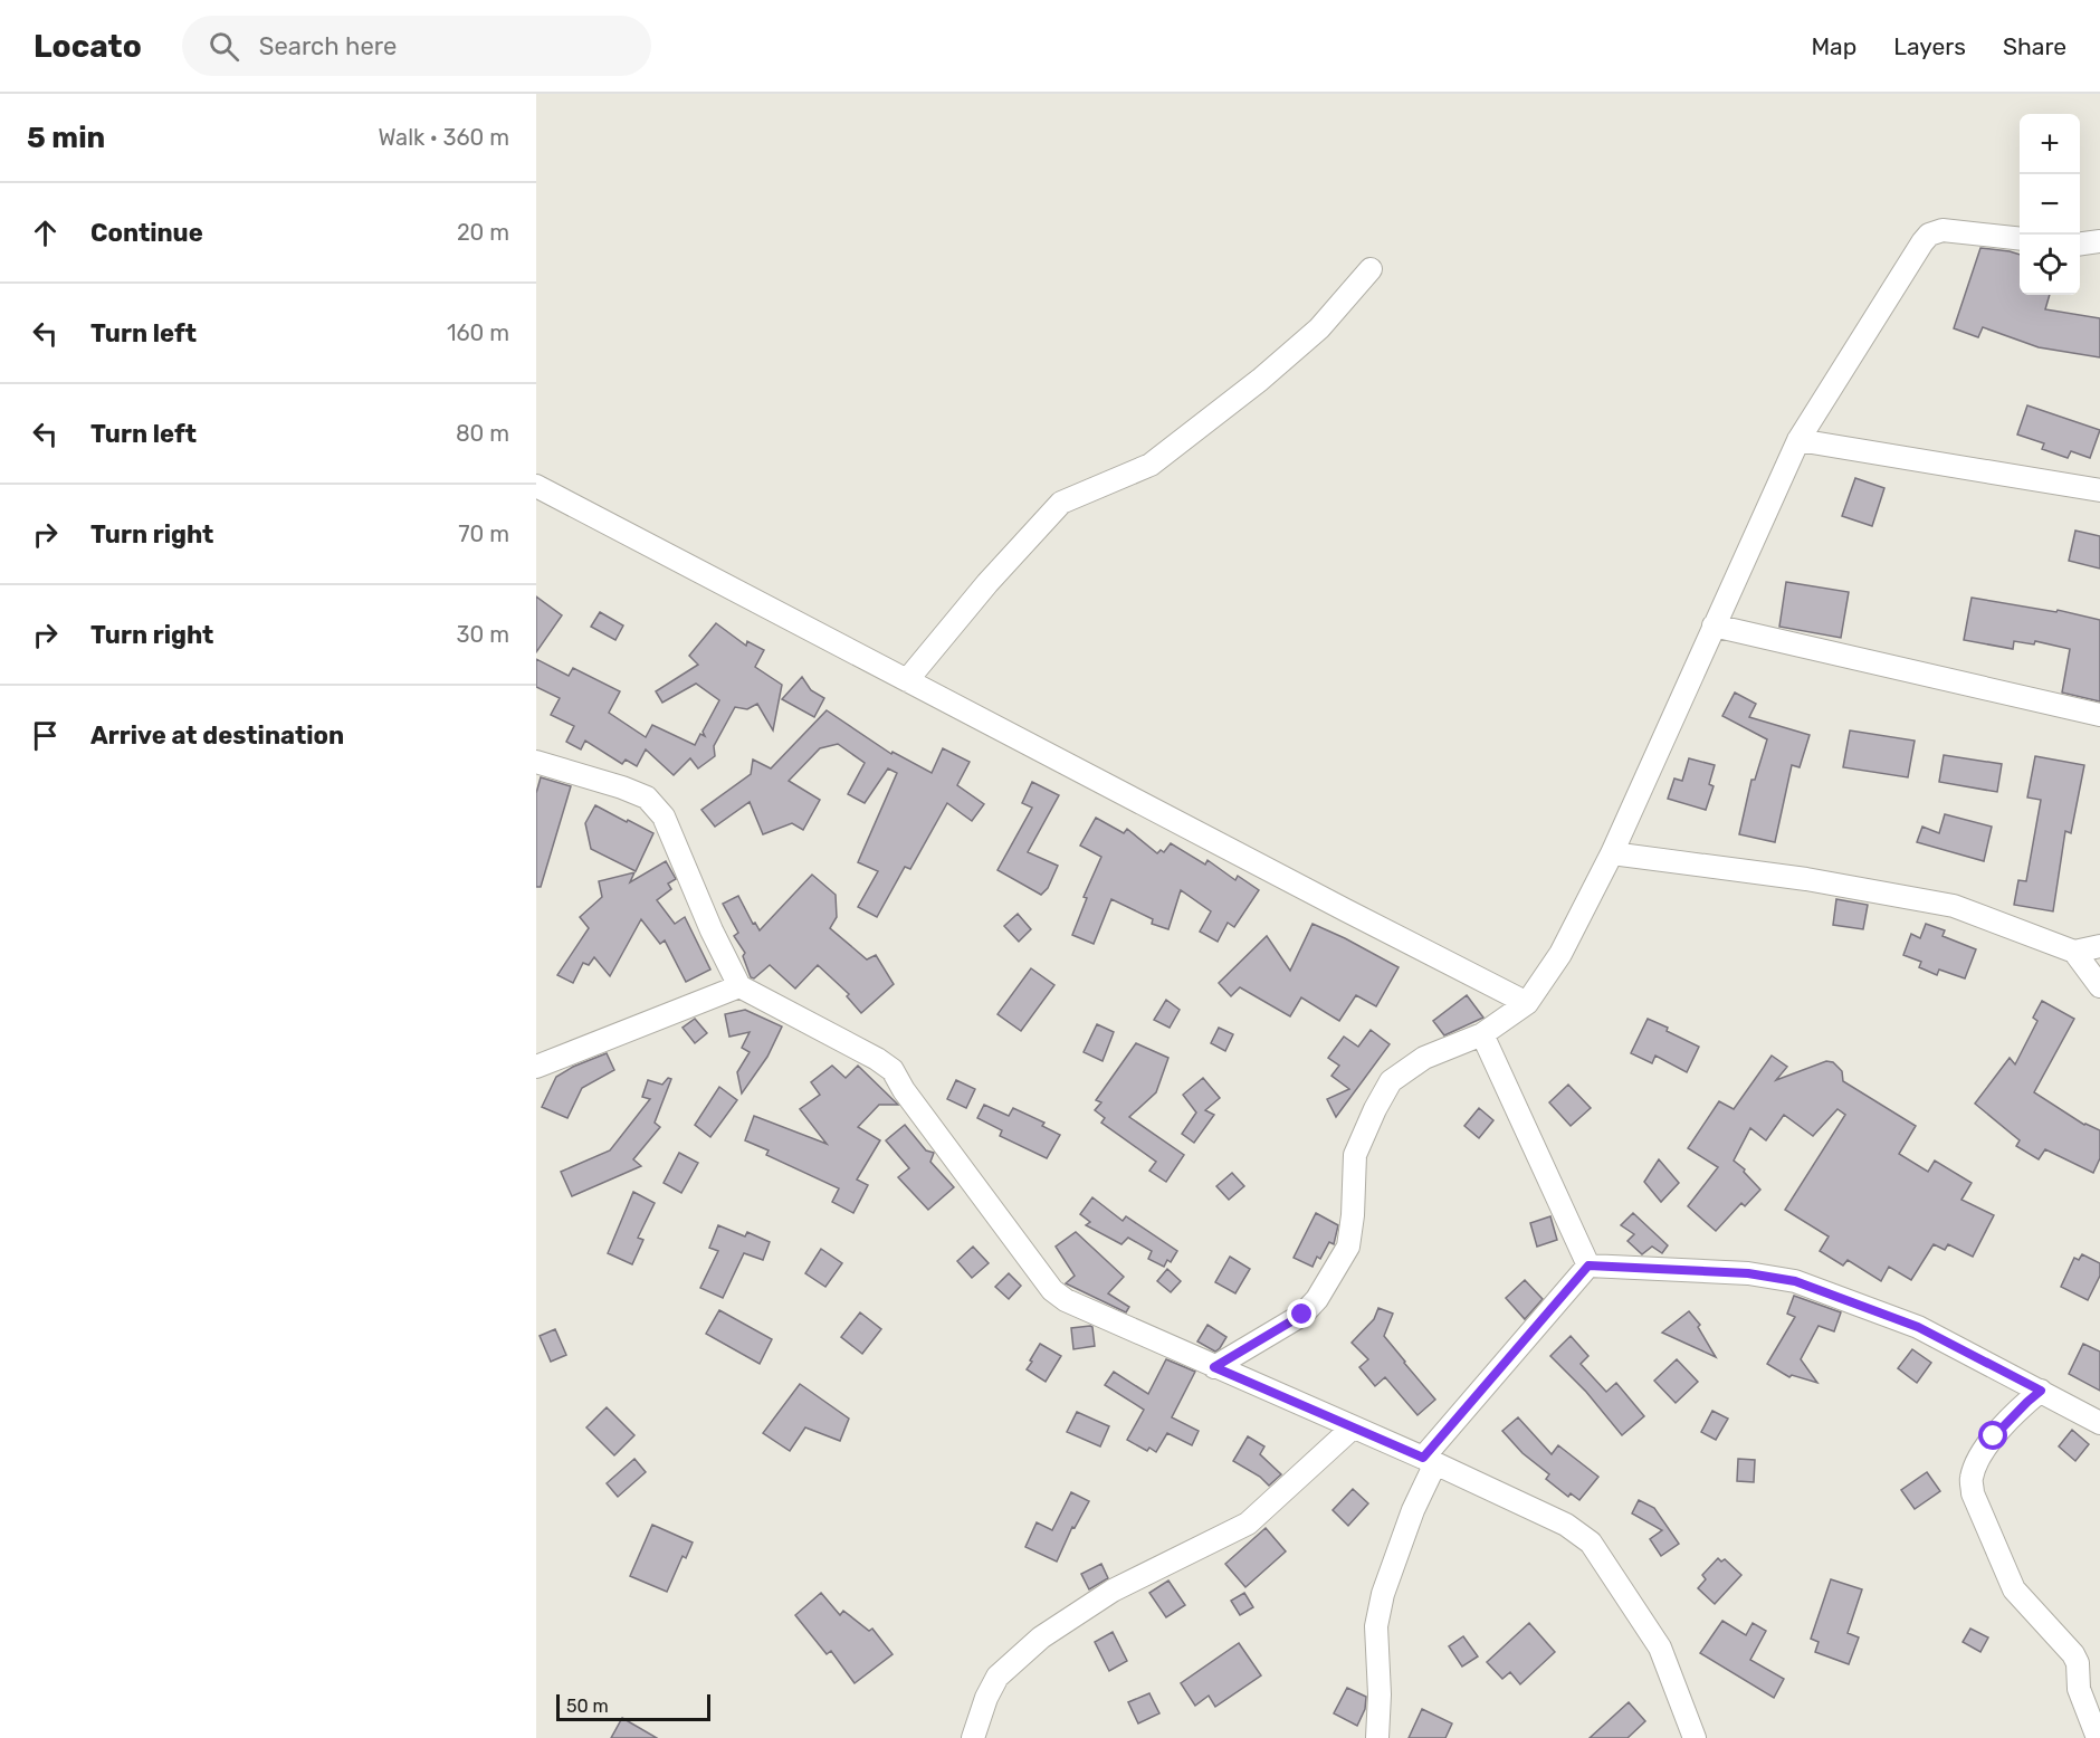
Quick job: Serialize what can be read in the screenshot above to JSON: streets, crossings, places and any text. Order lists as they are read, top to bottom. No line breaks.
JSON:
{"scale_bar":"50 m","page":{"header":"Locato","search":"Search here","nav":["Map","Layers","Share"],"heading":["5 min","Walk · 360 m"],"map_buttons":["+","−"],"list":[["Continue","20 m"],["Turn left","160 m"],["Turn left","80 m"],["Turn right","70 m"],["Turn right","30 m"],"Arrive at destination"],"scale":"50 m"}}
